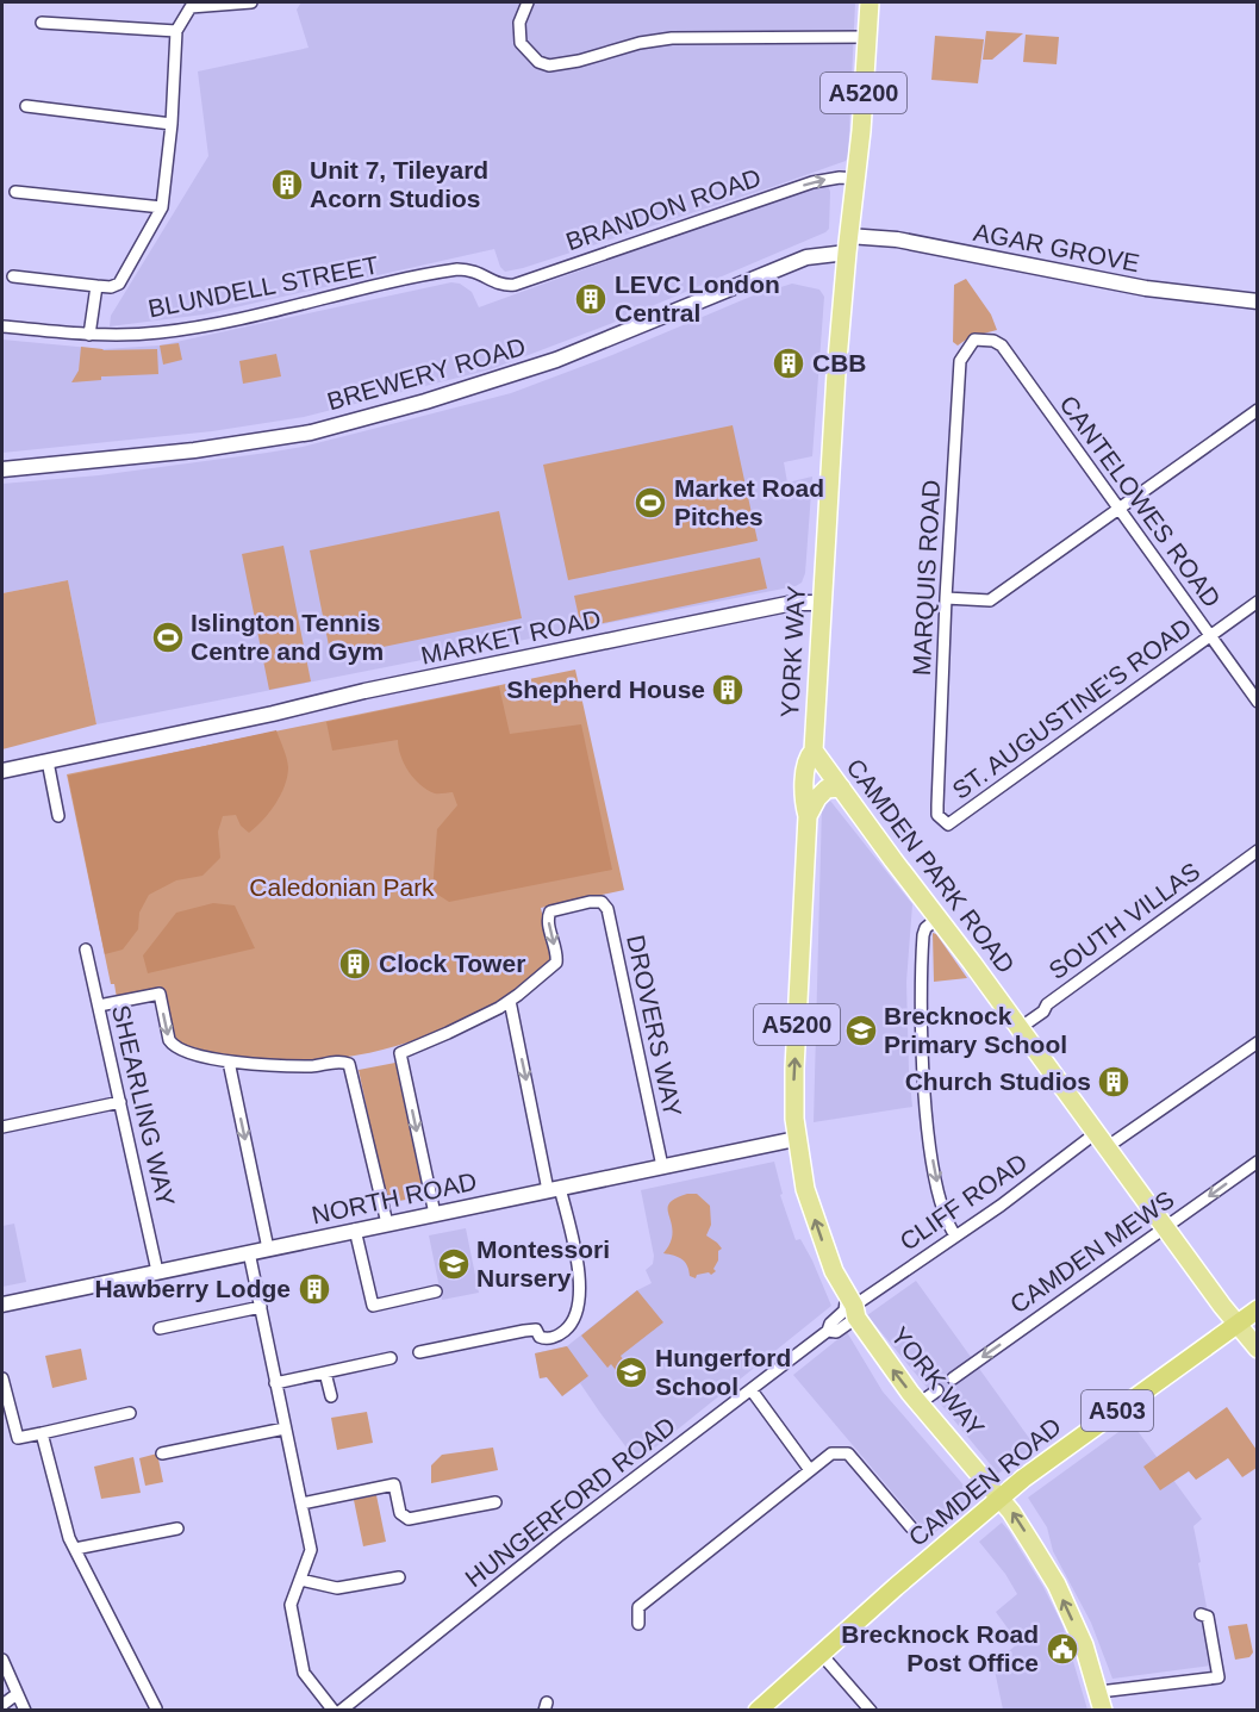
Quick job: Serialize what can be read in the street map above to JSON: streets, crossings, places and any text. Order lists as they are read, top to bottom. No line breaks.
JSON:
{"streets":{"highway":["A503","CAMDEN ROAD"],"main road":["A5200","YORK WAY","CAMDEN PARK ROAD"],"street":["BRANDON ROAD","AGAR GROVE","BLUNDELL STREET","BREWERY ROAD","CANTELOWES ROAD","MARQUIS ROAD","MARKET ROAD","ST. AUGUSTINE'S ROAD","SOUTH VILLAS","DROVERS WAY","SHEARLING WAY","NORTH ROAD","CLIFF ROAD","CAMDEN MEWS","HUNGERFORD ROAD"]},"crossings":[["A5200","YORK WAY"],["A5200","CAMDEN ROAD"],["BRANDON ROAD","BLUNDELL STREET"],["BRANDON ROAD","YORK WAY"],["AGAR GROVE","BREWERY ROAD"],["AGAR GROVE","YORK WAY"],["BREWERY ROAD","YORK WAY"],["CANTELOWES ROAD","MARQUIS ROAD"],["CANTELOWES ROAD","ST. AUGUSTINE'S ROAD"],["MARQUIS ROAD","ST. AUGUSTINE'S ROAD"],["MARKET ROAD","YORK WAY"],["YORK WAY","CAMDEN PARK ROAD"],["YORK WAY","NORTH ROAD"],["YORK WAY","CLIFF ROAD"],["YORK WAY","CAMDEN ROAD"],["YORK WAY","HUNGERFORD ROAD"],["CAMDEN PARK ROAD","SOUTH VILLAS"],["CAMDEN PARK ROAD","CLIFF ROAD"],["CAMDEN PARK ROAD","CAMDEN MEWS"],["CAMDEN PARK ROAD","CAMDEN ROAD"],["DROVERS WAY","NORTH ROAD"],["SHEARLING WAY","NORTH ROAD"],["CLIFF ROAD","HUNGERFORD ROAD"]],"one_way":["BRANDON ROAD","YORK WAY","CAMDEN MEWS"],"parks":["Caledonian Park"],"places":{"building":["Unit 7, Tileyard Acorn Studios","LEVC London Central","CBB","Shepherd House","Clock Tower","Church Studios","Hawberry Lodge"],"sports":["Market Road Pitches","Islington Tennis Centre and Gym"],"school or university":["Brecknock Primary School","Montessori Nursery","Hungerford School"],"public building":["Brecknock Road Post Office"]}}
